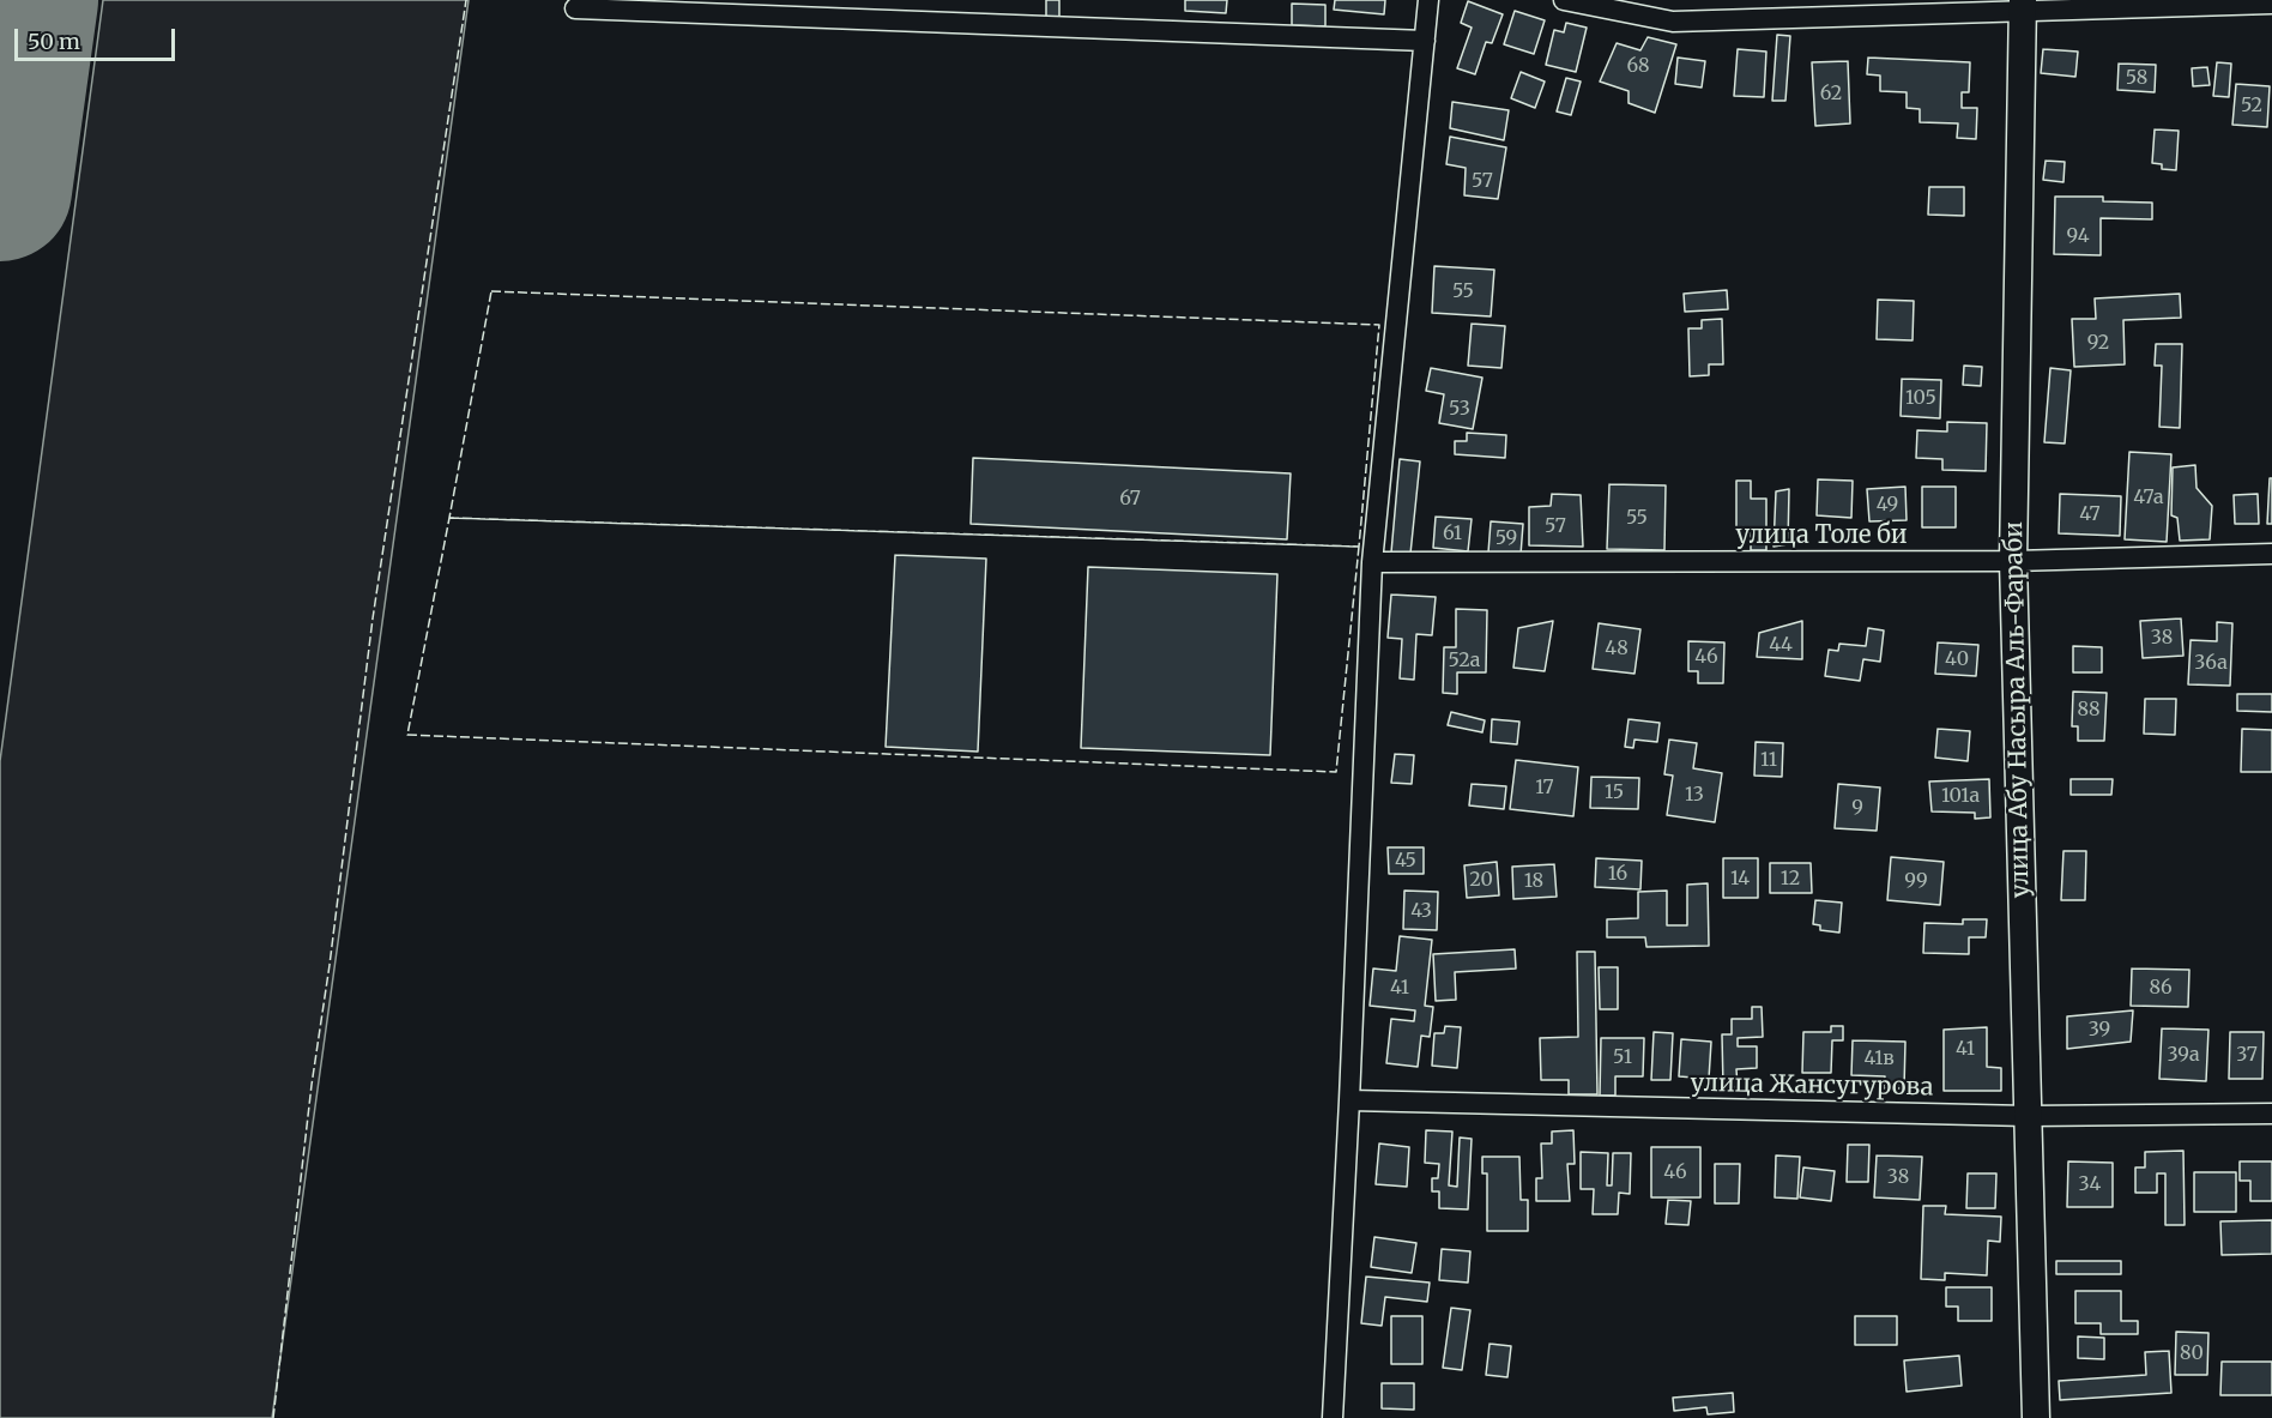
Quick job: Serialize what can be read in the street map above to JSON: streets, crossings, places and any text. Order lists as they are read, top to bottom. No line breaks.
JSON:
{"streets":{"street":["улица Толе би","улица Абу Насыра Аль-Фараби","улица Жансугурова"]},"crossings":[["улица Толе би","улица Абу Насыра Аль-Фараби"],["улица Абу Насыра Аль-Фараби","улица Жансугурова"]],"house_numbers":["68","58","62","52","57","94","55","92","105","53","47а","67","49","47","55","57","61","59","38","44","48","46","40","52а","36а","88","11","17","15","13","101а","9","45","16","14","12","20","18","99","43","41","86","39","41","39а","37","51","41в","46","38","34","80"],"scale_bar":"50 m"}
